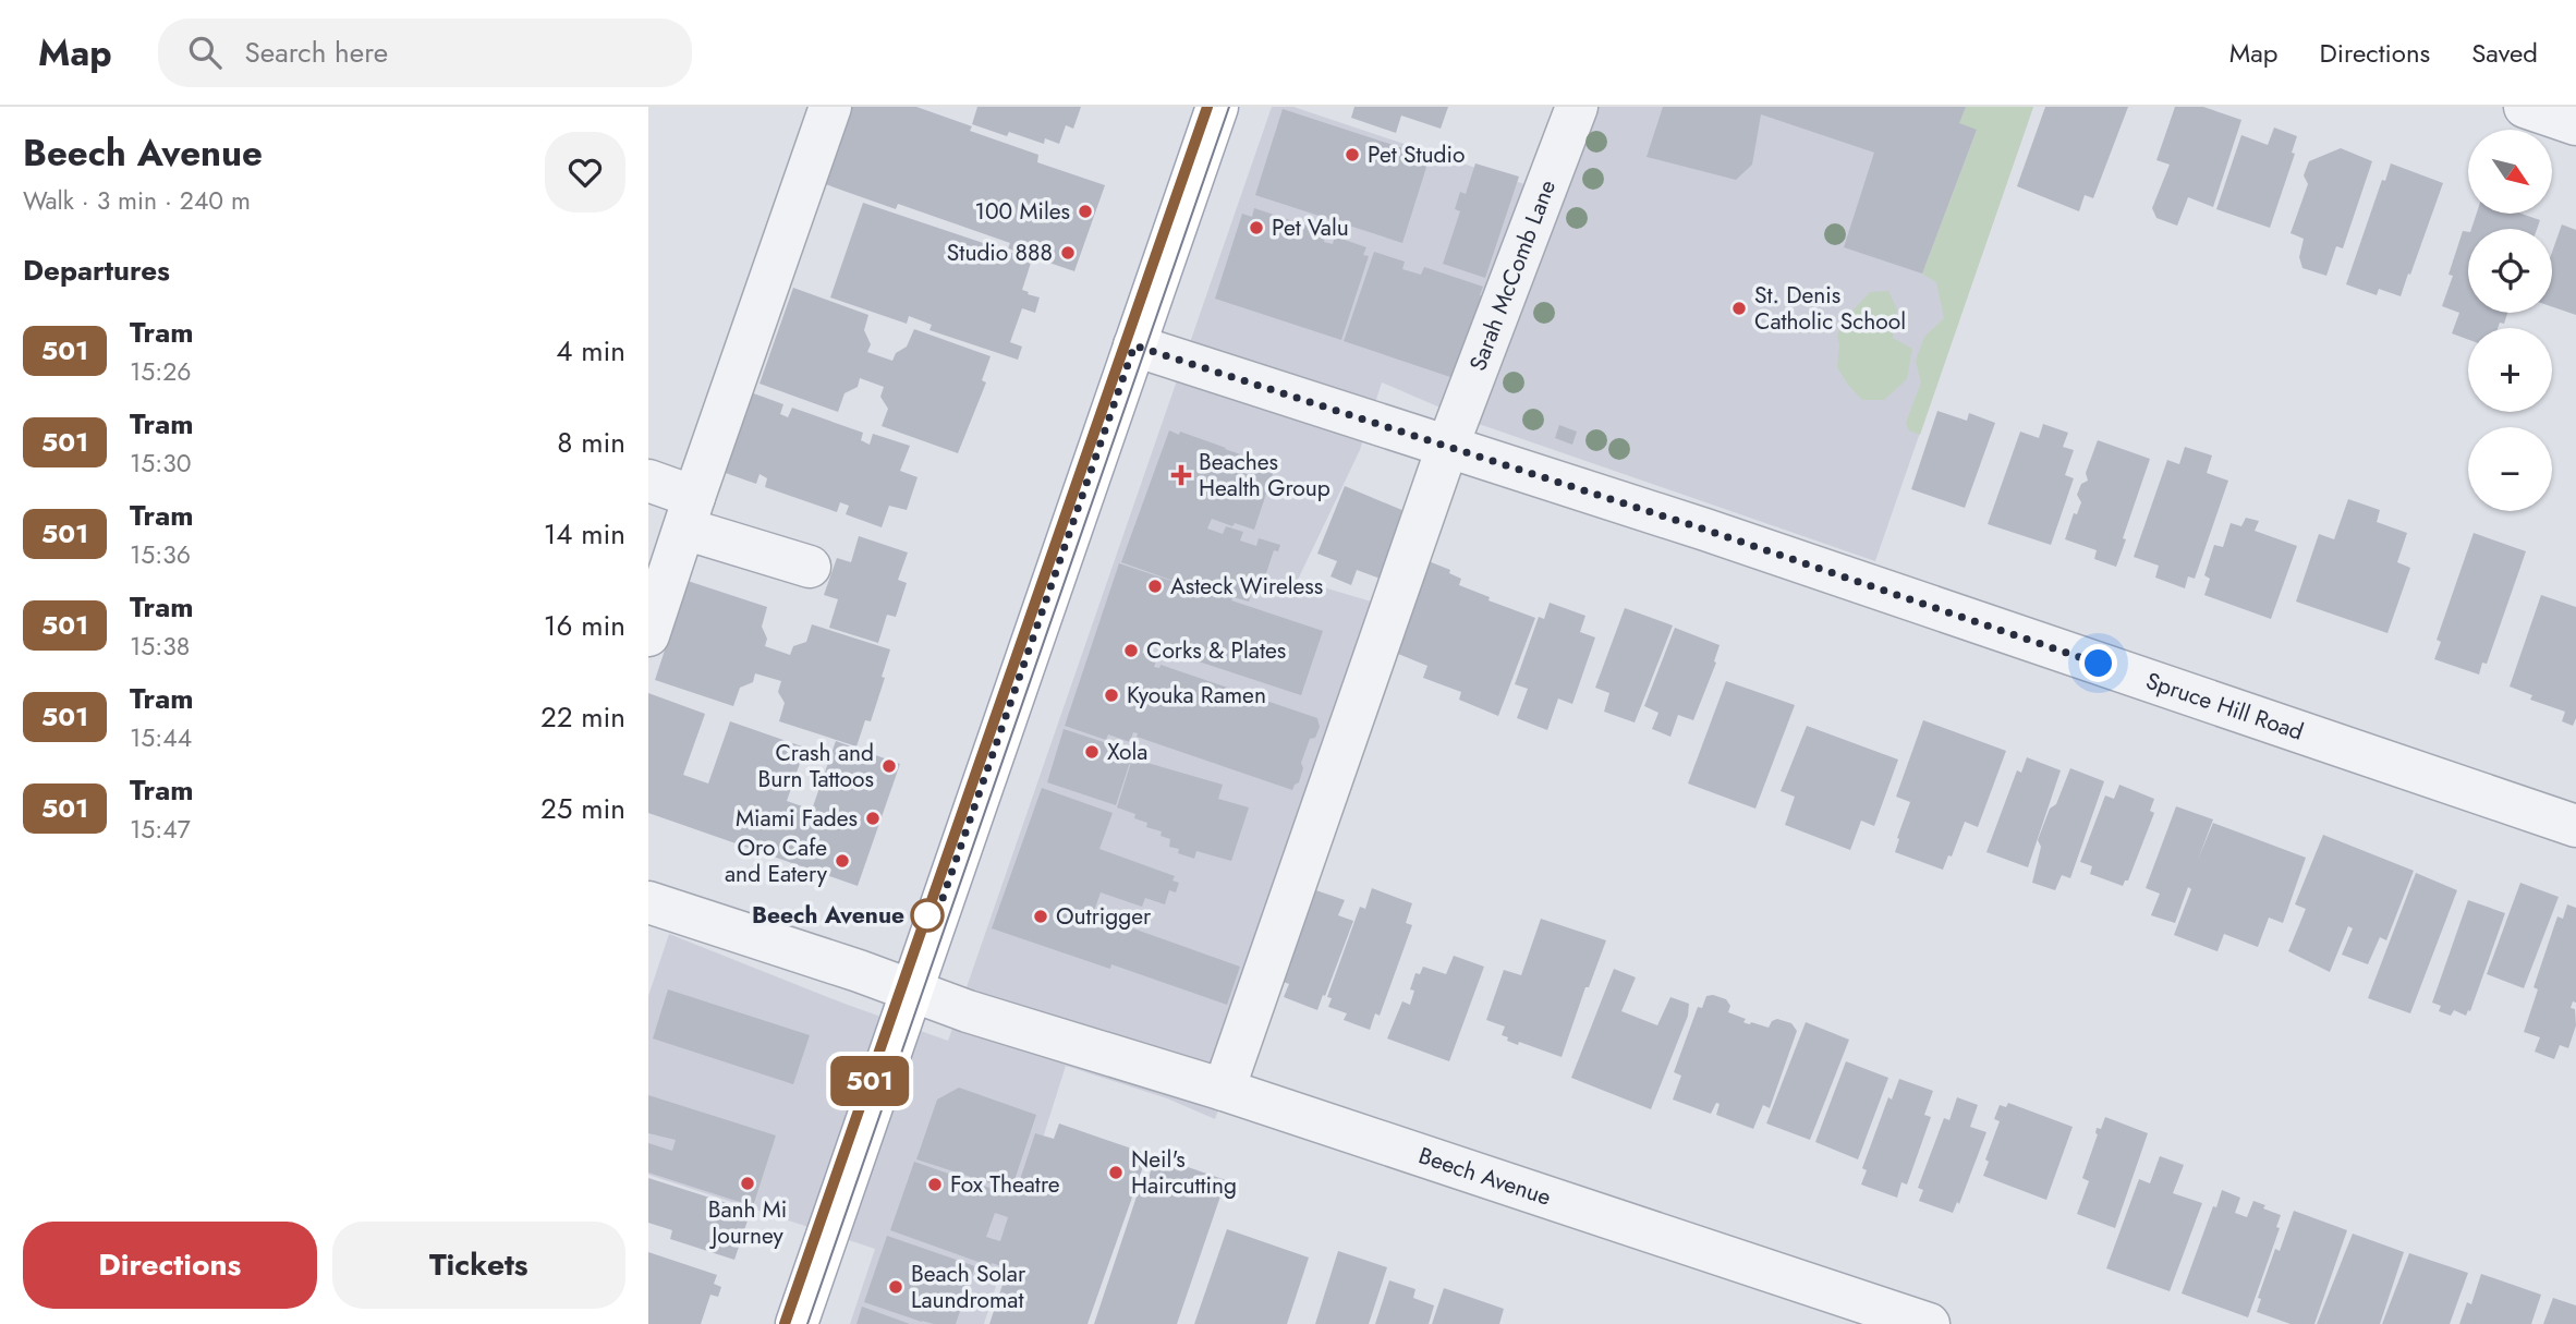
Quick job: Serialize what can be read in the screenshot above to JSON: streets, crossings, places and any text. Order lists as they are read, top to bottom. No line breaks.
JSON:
{"streets":{"street":["Sarah McComb Lane","Spruce Hill Road","Beech Avenue"]},"crossings":[["Sarah McComb Lane","Spruce Hill Road"],["Sarah McComb Lane","Beech Avenue"]],"places":{"other":["Pet Studio","100 Miles","Pet Valu","Studio 888","St. Denis Catholic School","Asteck Wireless","Corks & Plates","Kyouka Ramen","Xola","Crash and Burn Tattoos","Miami Fades","Oro Cafe and Eatery","Beech Avenue","Outrigger","Neil's Haircutting","Banh Mi Journey","Fox Theatre","Beach Solar Laundromat"],"health":["Beaches Health Group"]},"lines":["tram line 501"],"north":"bottom right","page":{"header":"Map","search":"Search here","nav":["Map","Directions","Saved"],"heading":[["Beech Avenue","Walk · 3 min · 240 m"],"Departures"],"on_map":"501","map_buttons":["+","−"],"list":[{"mark":"501","name":"Tram","note":"15:26","value":"4 min"},{"mark":"501","name":"Tram","note":"15:30","value":"8 min"},{"mark":"501","name":"Tram","note":"15:36","value":"14 min"},{"mark":"501","name":"Tram","note":"15:38","value":"16 min"},{"mark":"501","name":"Tram","note":"15:44","value":"22 min"},{"mark":"501","name":"Tram","note":"15:47","value":"25 min"}],"buttons":["Directions","Tickets"]}}
